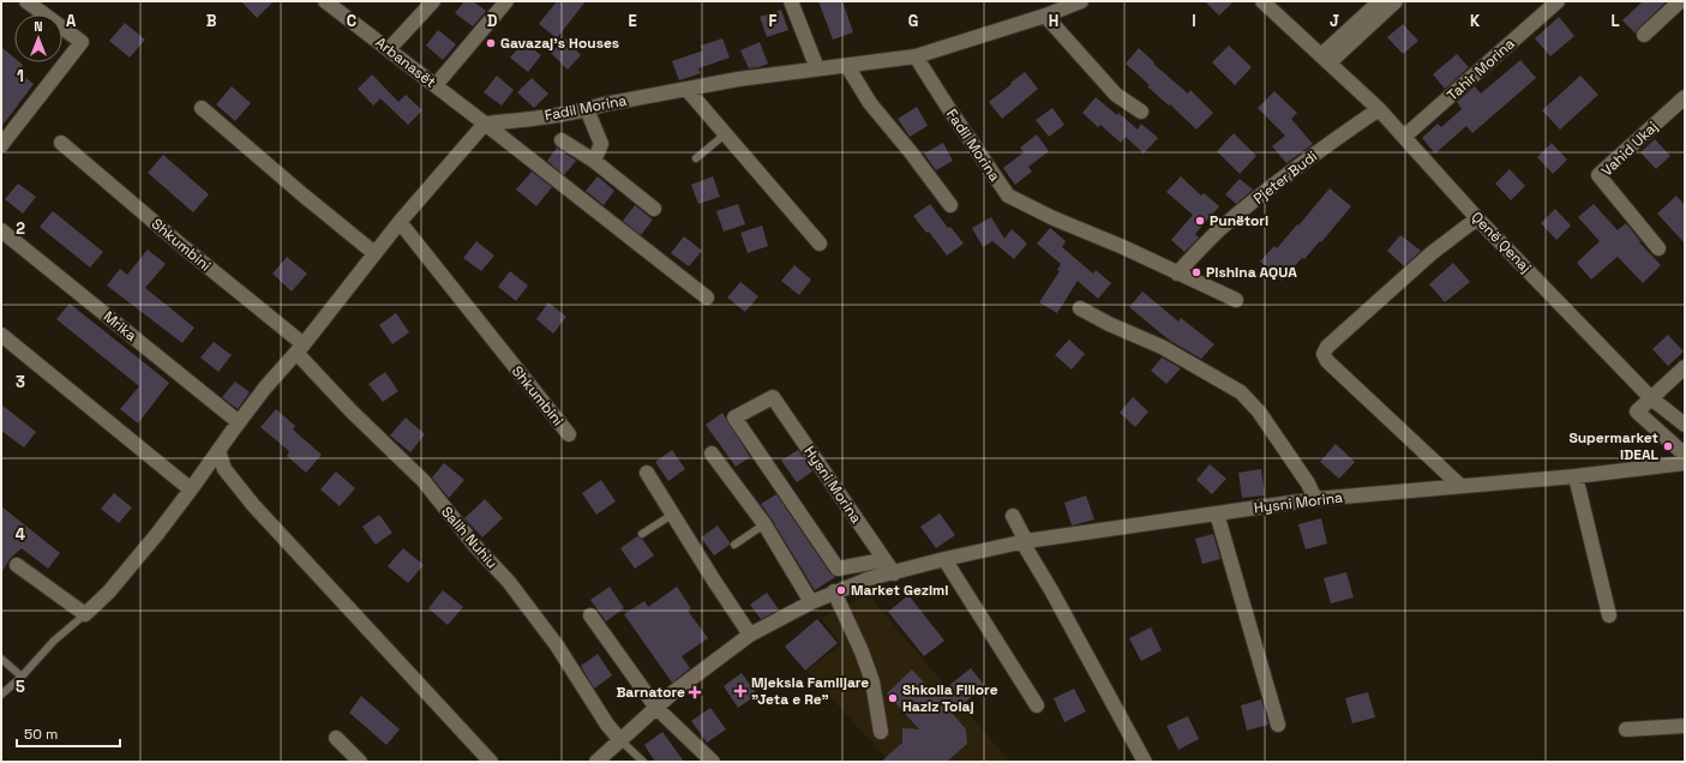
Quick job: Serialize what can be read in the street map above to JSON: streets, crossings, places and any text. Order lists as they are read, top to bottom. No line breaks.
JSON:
{"streets":{"street":["Arbanasët","Tahir Morina","Fadil Morina","Vahid Ukaj","Pjeter Budi","Qenë Qenaj","Shkumbini","Mrika","Hysni Morina","Salih Nuhiu"]},"crossings":[["Arbanasët","Fadil Morina"],["Tahir Morina","Qenë Qenaj"],["Fadil Morina","Pjeter Budi"],["Pjeter Budi","Qenë Qenaj"],["Shkumbini","Salih Nuhiu"],["Hysni Morina","Salih Nuhiu"]],"places":{"other":["Gavazaj's Houses","Punëtori","Pishina AQUA","Supermarket IDEAL","Market Gezimi","Shkolla Fillore Haziz Tolaj"],"health":["Mjeksia Familjare \"Jeta e Re\"","Barnatore"]},"scale_bar":"50 m","north":"top","grid":{"columns":["A","B","C","D","E","F","G","H","I","J","K","L"],"rows":["1","2","3","4","5"]}}
